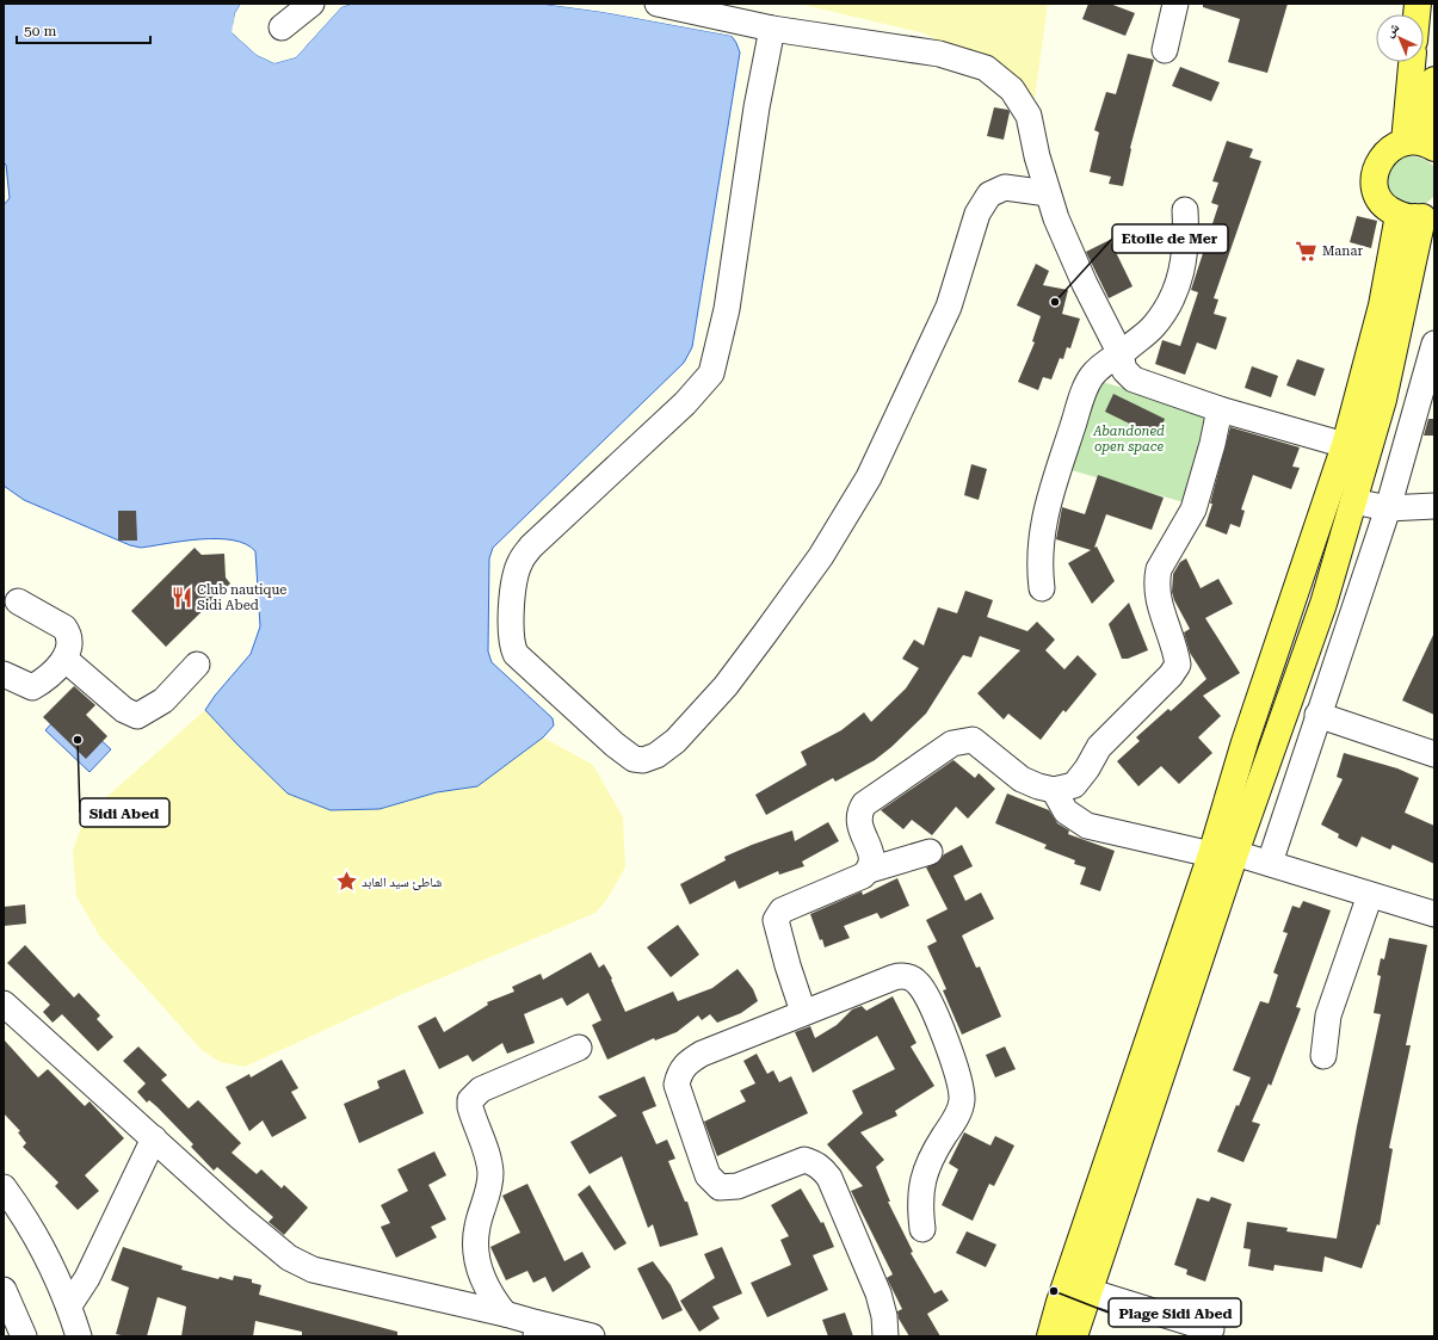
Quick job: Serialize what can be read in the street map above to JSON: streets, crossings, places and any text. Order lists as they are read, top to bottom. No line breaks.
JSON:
{"parks":["Abandoned open space"],"places":{"supermarket":["Manar"],"other":["Etoile de Mer","Sidi Abed","Plage Sidi Abed"],"restaurant":["Club nautique Sidi Abed"],"place":["شاطئ سيد العابد"]},"scale_bar":"50 m","north":"top left"}
